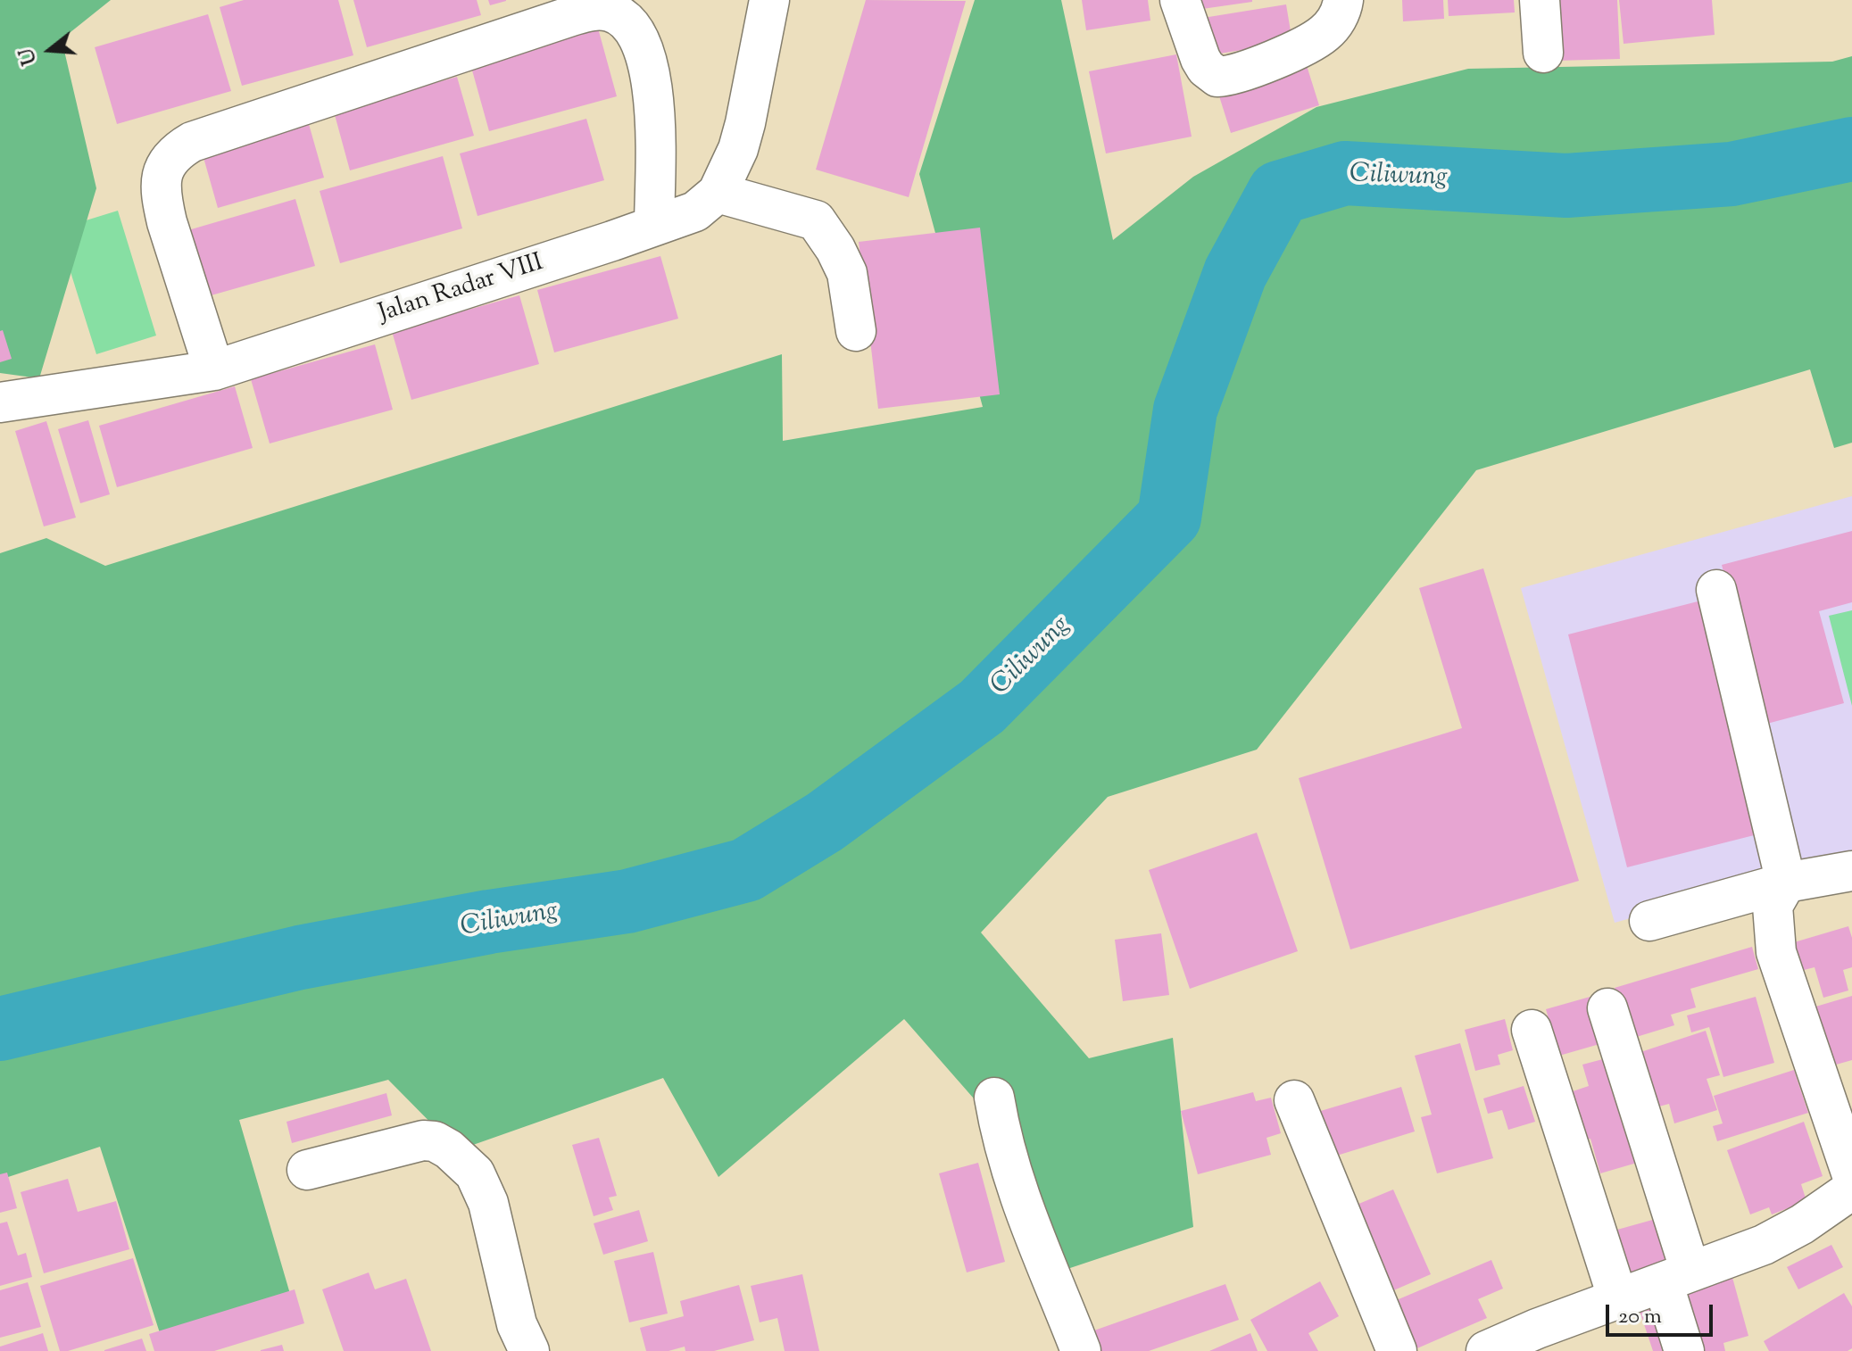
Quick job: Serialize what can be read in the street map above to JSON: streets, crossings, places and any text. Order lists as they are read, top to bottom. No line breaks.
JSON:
{"streets":{"street":["Jalan Radar VIII"]},"water":["Ciliwung"],"scale_bar":"20 m","north":"left"}
